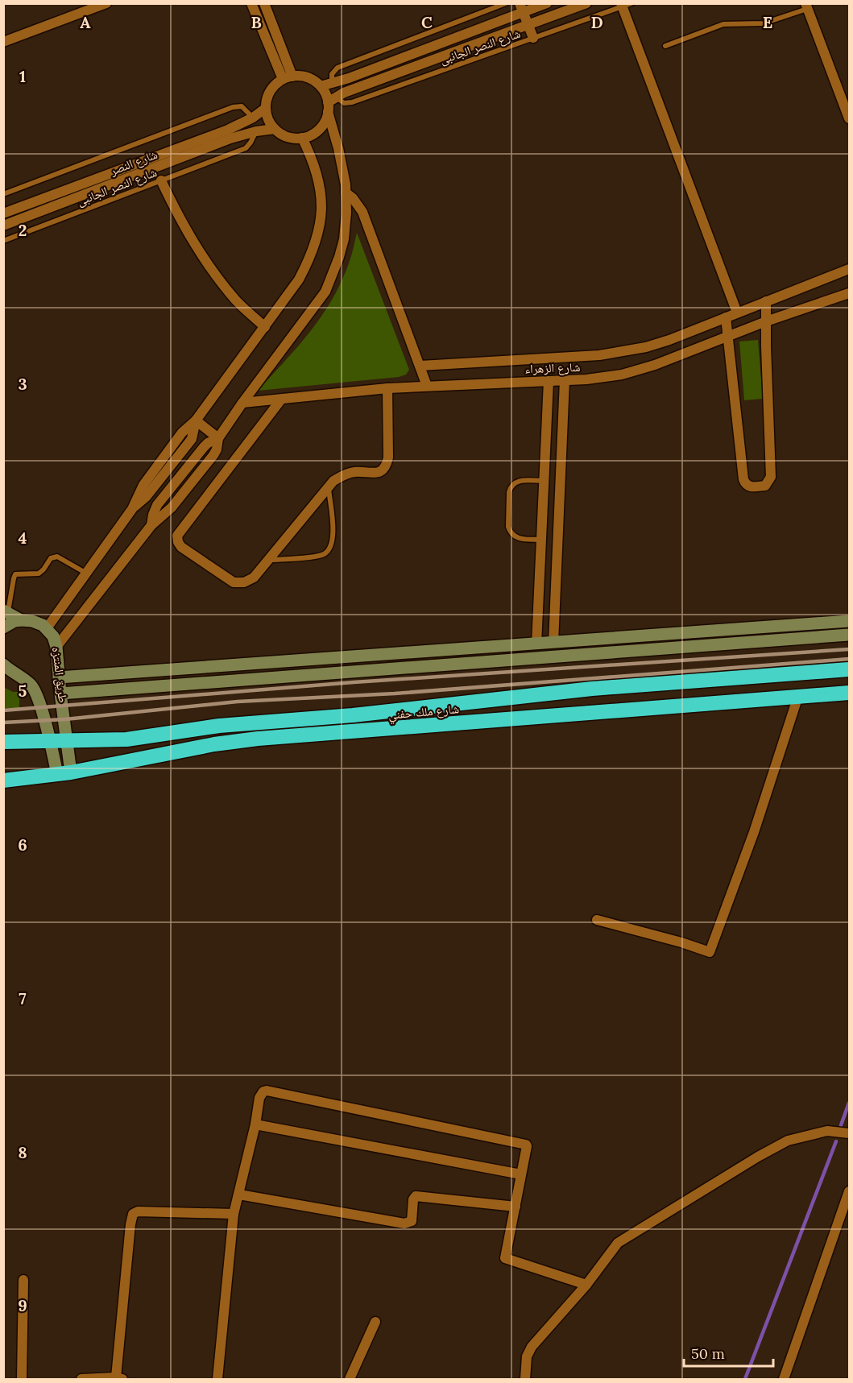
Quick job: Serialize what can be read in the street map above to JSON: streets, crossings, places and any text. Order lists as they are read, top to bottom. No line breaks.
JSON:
{"streets":{"highway":["شارع ملك حفني"],"street":["شارع النصر","شارع الزهراء","طريق المنتزه"],"lane":["شارع النصر الجانبى"]},"crossings":[["شارع النصر الجانبى","شارع النصر"],["طريق المنتزه","شارع ملك حفني"]],"scale_bar":"50 m","grid":{"columns":["A","B","C","D","E"],"rows":["1","2","3","4","5","6","7","8","9"]}}
